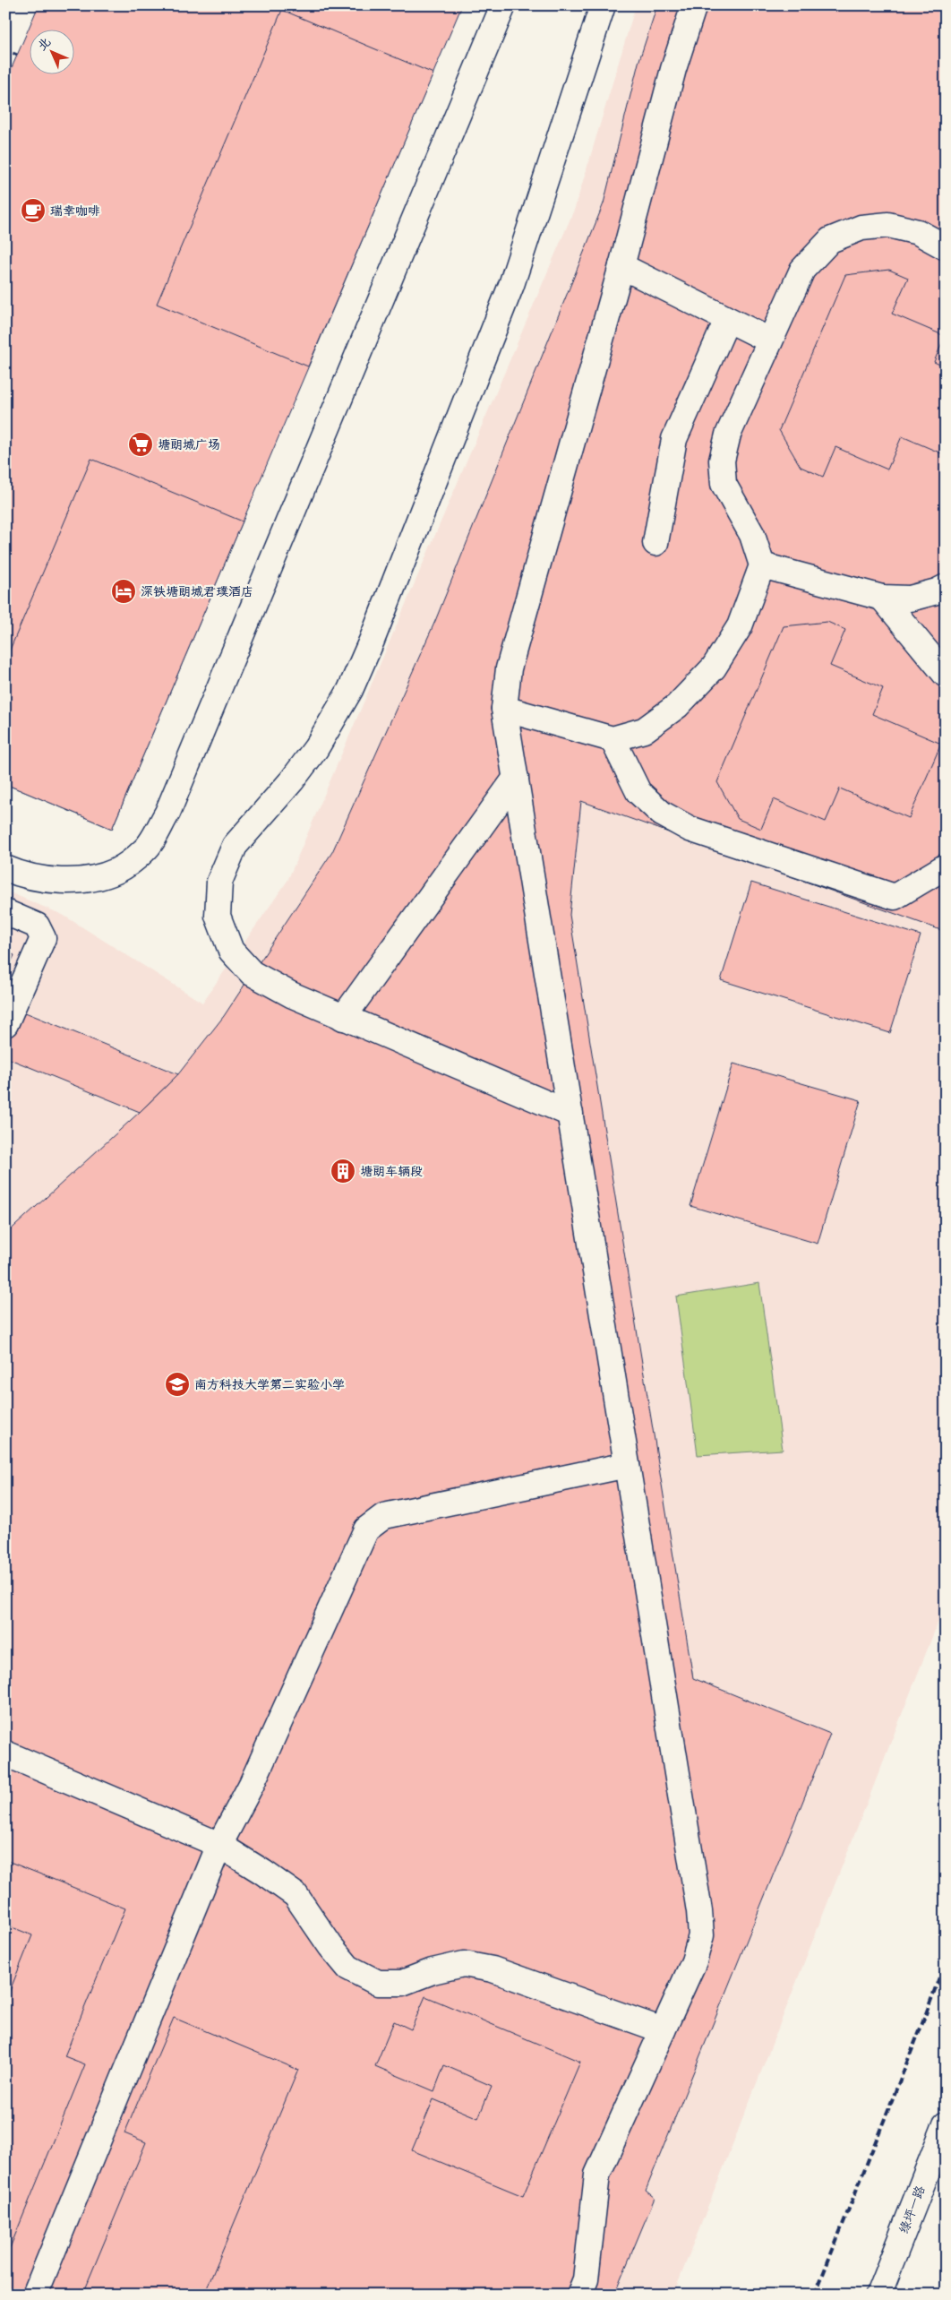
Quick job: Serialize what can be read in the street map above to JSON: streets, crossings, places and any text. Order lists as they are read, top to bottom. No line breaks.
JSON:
{"streets":{"street":["绿坪一路"]},"places":{"cafe":["瑞幸咖啡"],"supermarket":["塘朗城广场"],"hotel":["深铁塘朗城君璞酒店"],"building":["塘朗车辆段"],"school or university":["南方科技大学第二实验小学"]},"north":"top left"}
